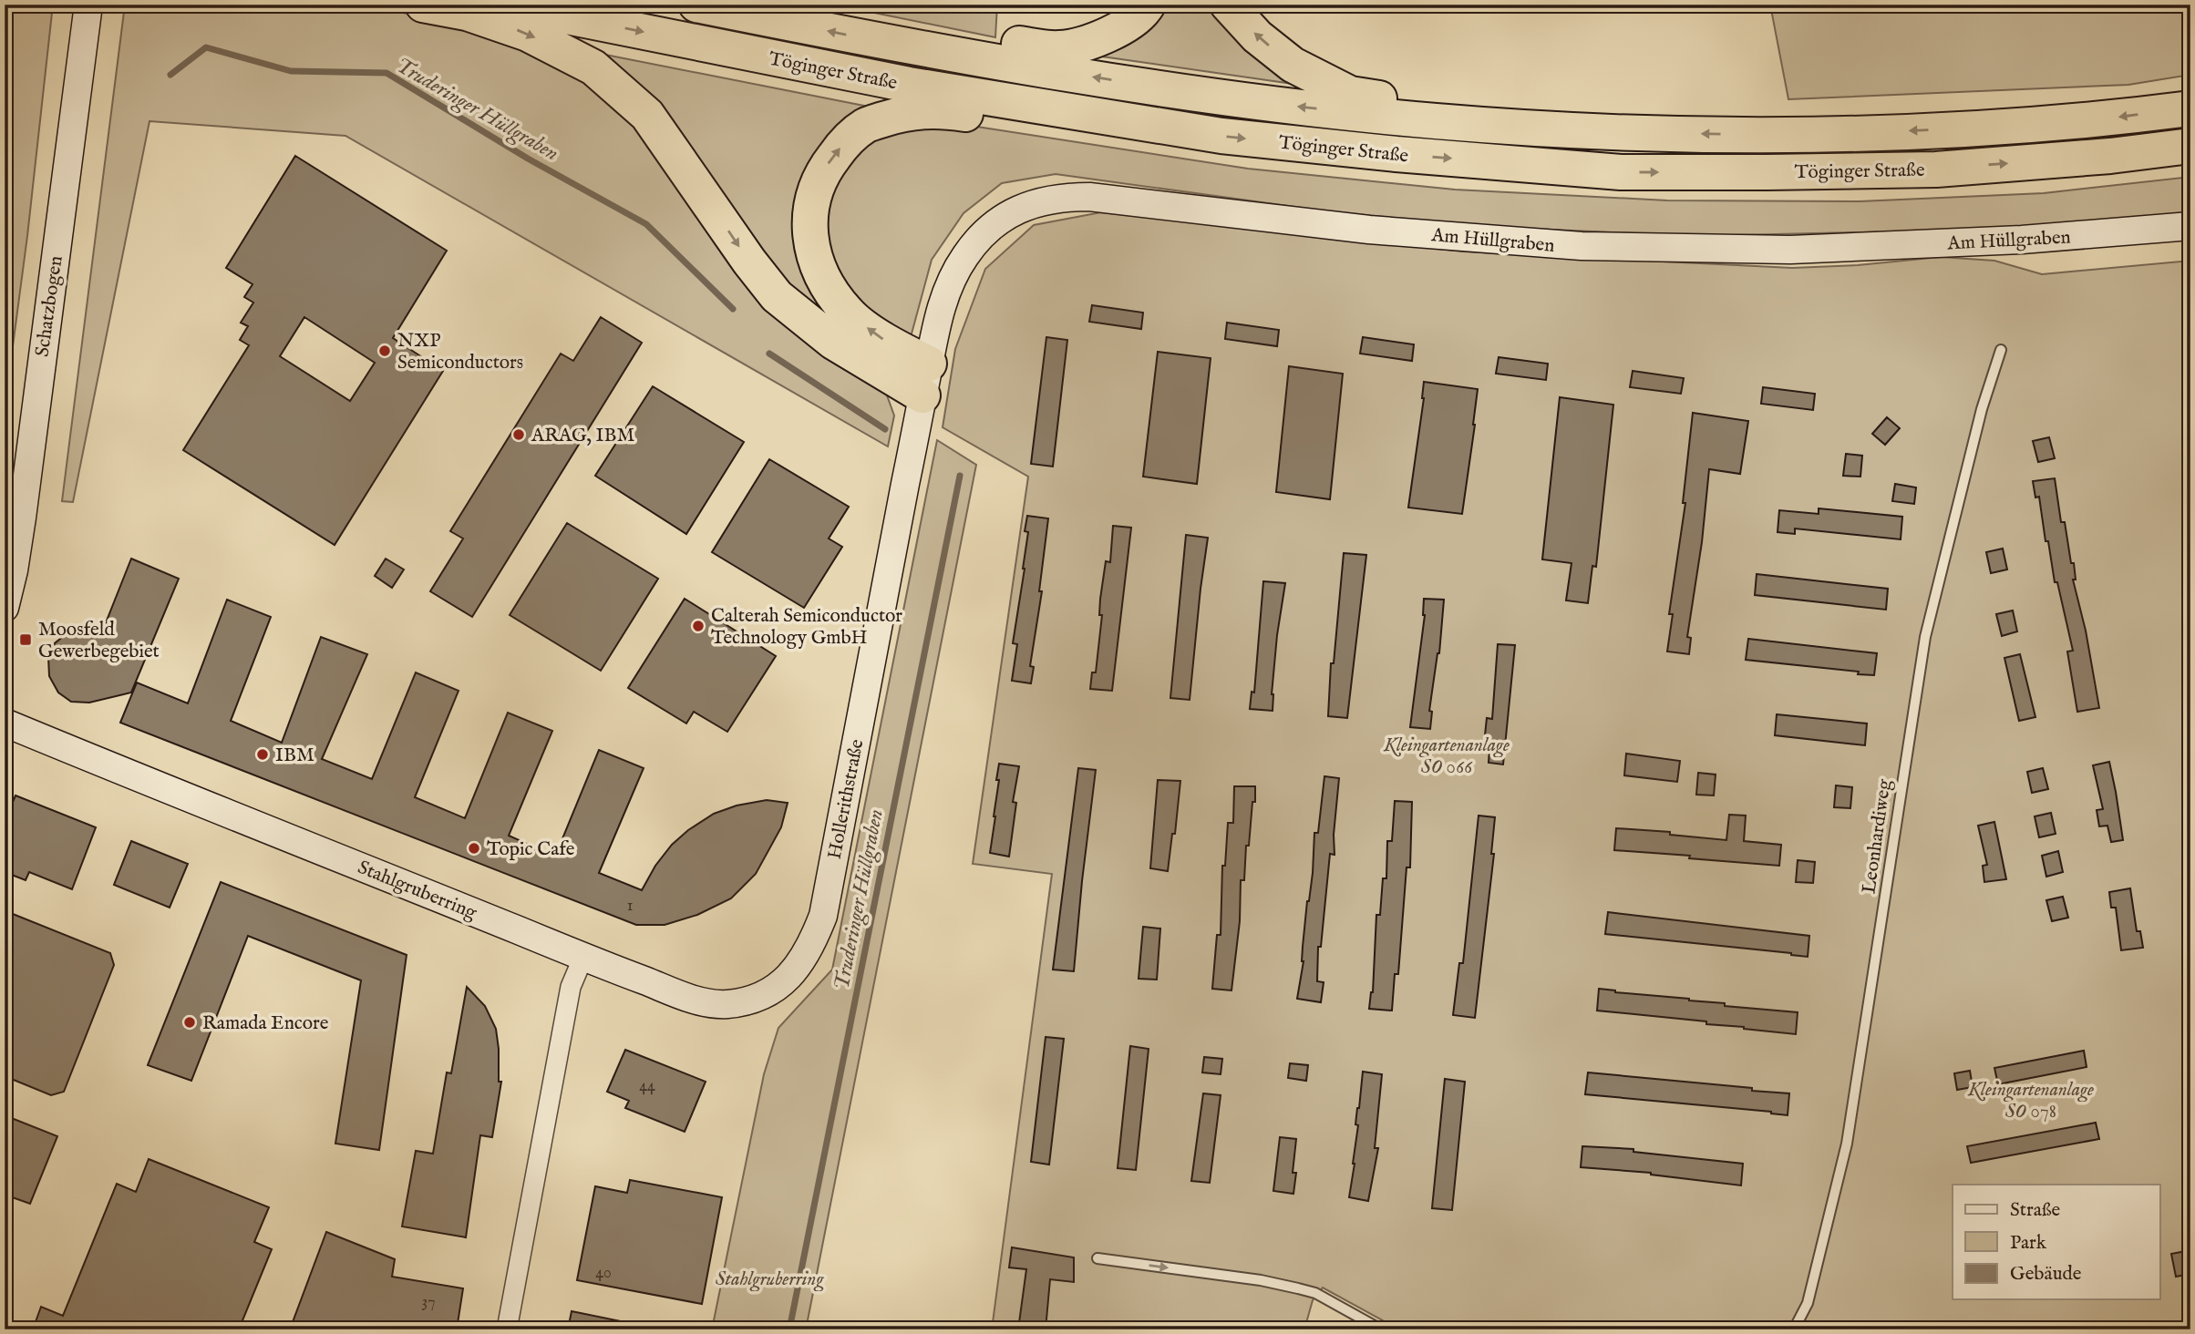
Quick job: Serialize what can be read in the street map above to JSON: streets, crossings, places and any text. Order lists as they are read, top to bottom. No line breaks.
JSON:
{"streets":{"highway":["Töginger Straße"],"main road":["Am Hüllgraben","Schatzbogen","Hollerithstraße","Stahlgruberring"],"lane":["Leonhardiweg"]},"crossings":[["Am Hüllgraben","Hollerithstraße"],["Hollerithstraße","Stahlgruberring"]],"water":["Truderinger Hüllgraben"],"parks":["Kleingartenanlage SO 066","Kleingartenanlage SO 078","Stahlgruberring"],"places":{"other":["NXP Semiconductors","ARAG, IBM","Calterah Semiconductor Technology GmbH","IBM","Topic Cafe","Ramada Encore"],"transit":["Moosfeld Gewerbegebiet"]},"house_numbers":["1","44","40","37"],"legend":["Straße","Park","Gebäude"]}
